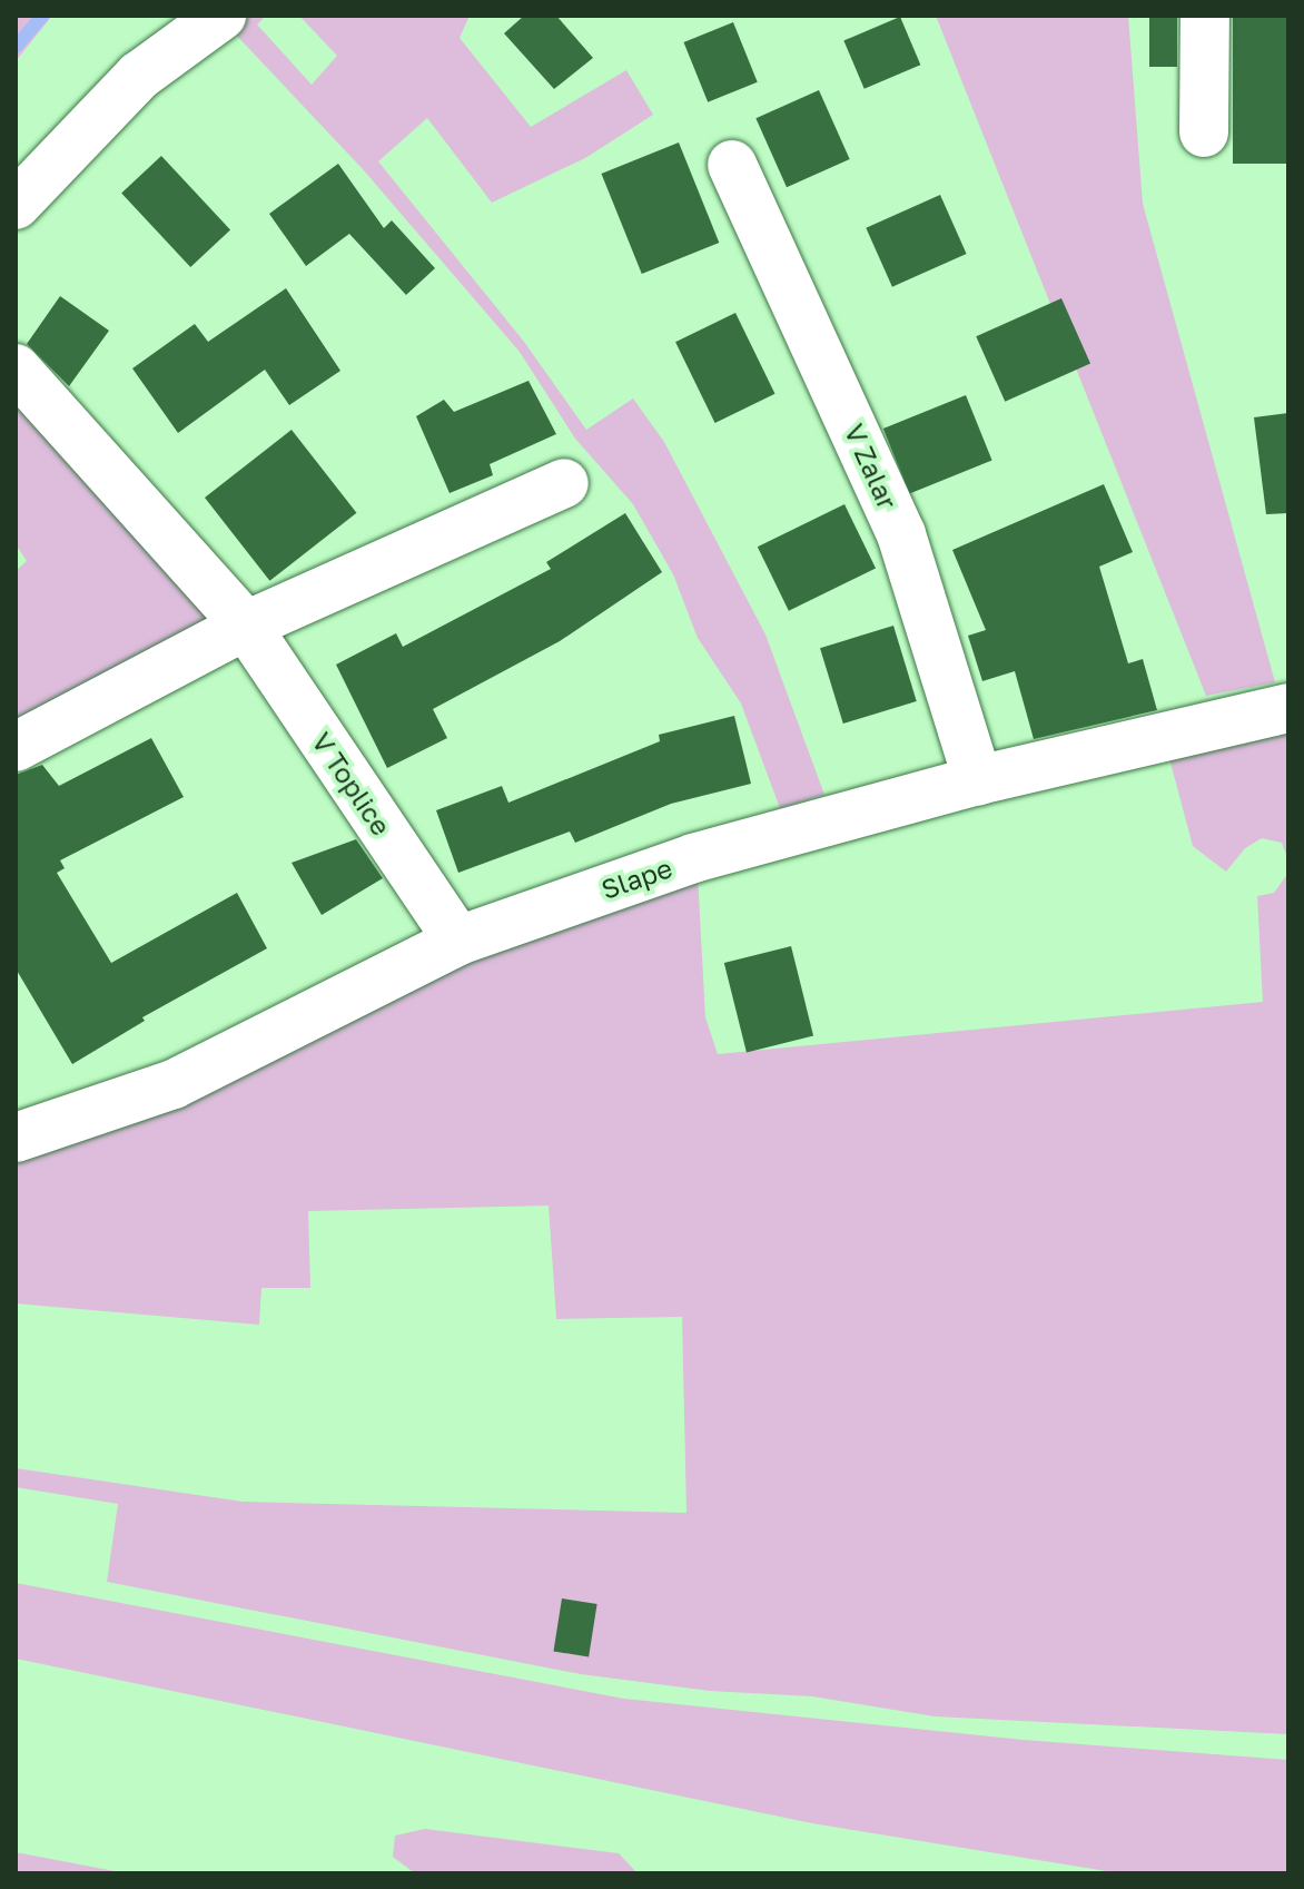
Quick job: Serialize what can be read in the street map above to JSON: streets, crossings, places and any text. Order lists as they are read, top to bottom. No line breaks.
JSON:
{"streets":{"street":["V Zalar","V Toplice","Slape"]},"crossings":[["V Zalar","Slape"],["V Toplice","Slape"]]}
